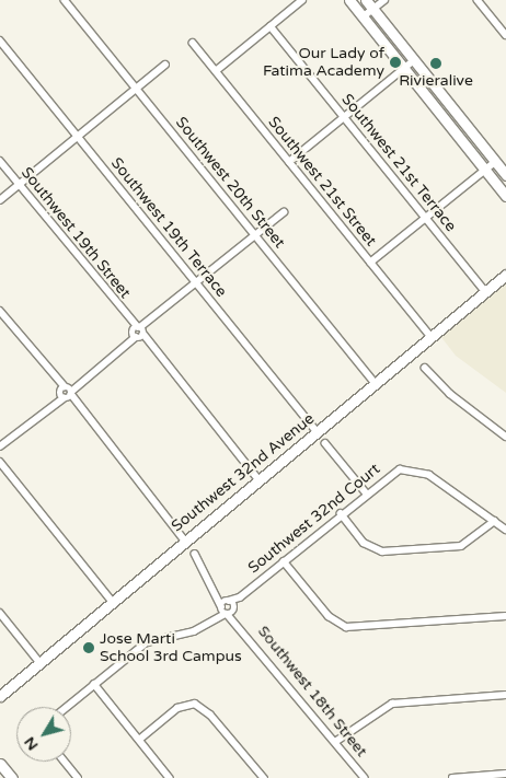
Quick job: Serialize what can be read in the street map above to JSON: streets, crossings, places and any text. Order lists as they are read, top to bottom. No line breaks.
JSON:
{"streets":{"street":["Southwest 21st Terrace","Southwest 21st Street","Southwest 20th Street","Southwest 19th Terrace","Southwest 19th Street","Southwest 32nd Avenue","Southwest 32nd Court","Southwest 18th Street"]},"crossings":[["Southwest 21st Terrace","Southwest 32nd Avenue"],["Southwest 21st Street","Southwest 32nd Avenue"],["Southwest 20th Street","Southwest 32nd Avenue"],["Southwest 19th Terrace","Southwest 32nd Avenue"],["Southwest 32nd Court","Southwest 18th Street"]],"places":["Our Lady of Fatima Academy","Rivieralive","Jose Marti School 3rd Campus"],"north":"bottom left"}
